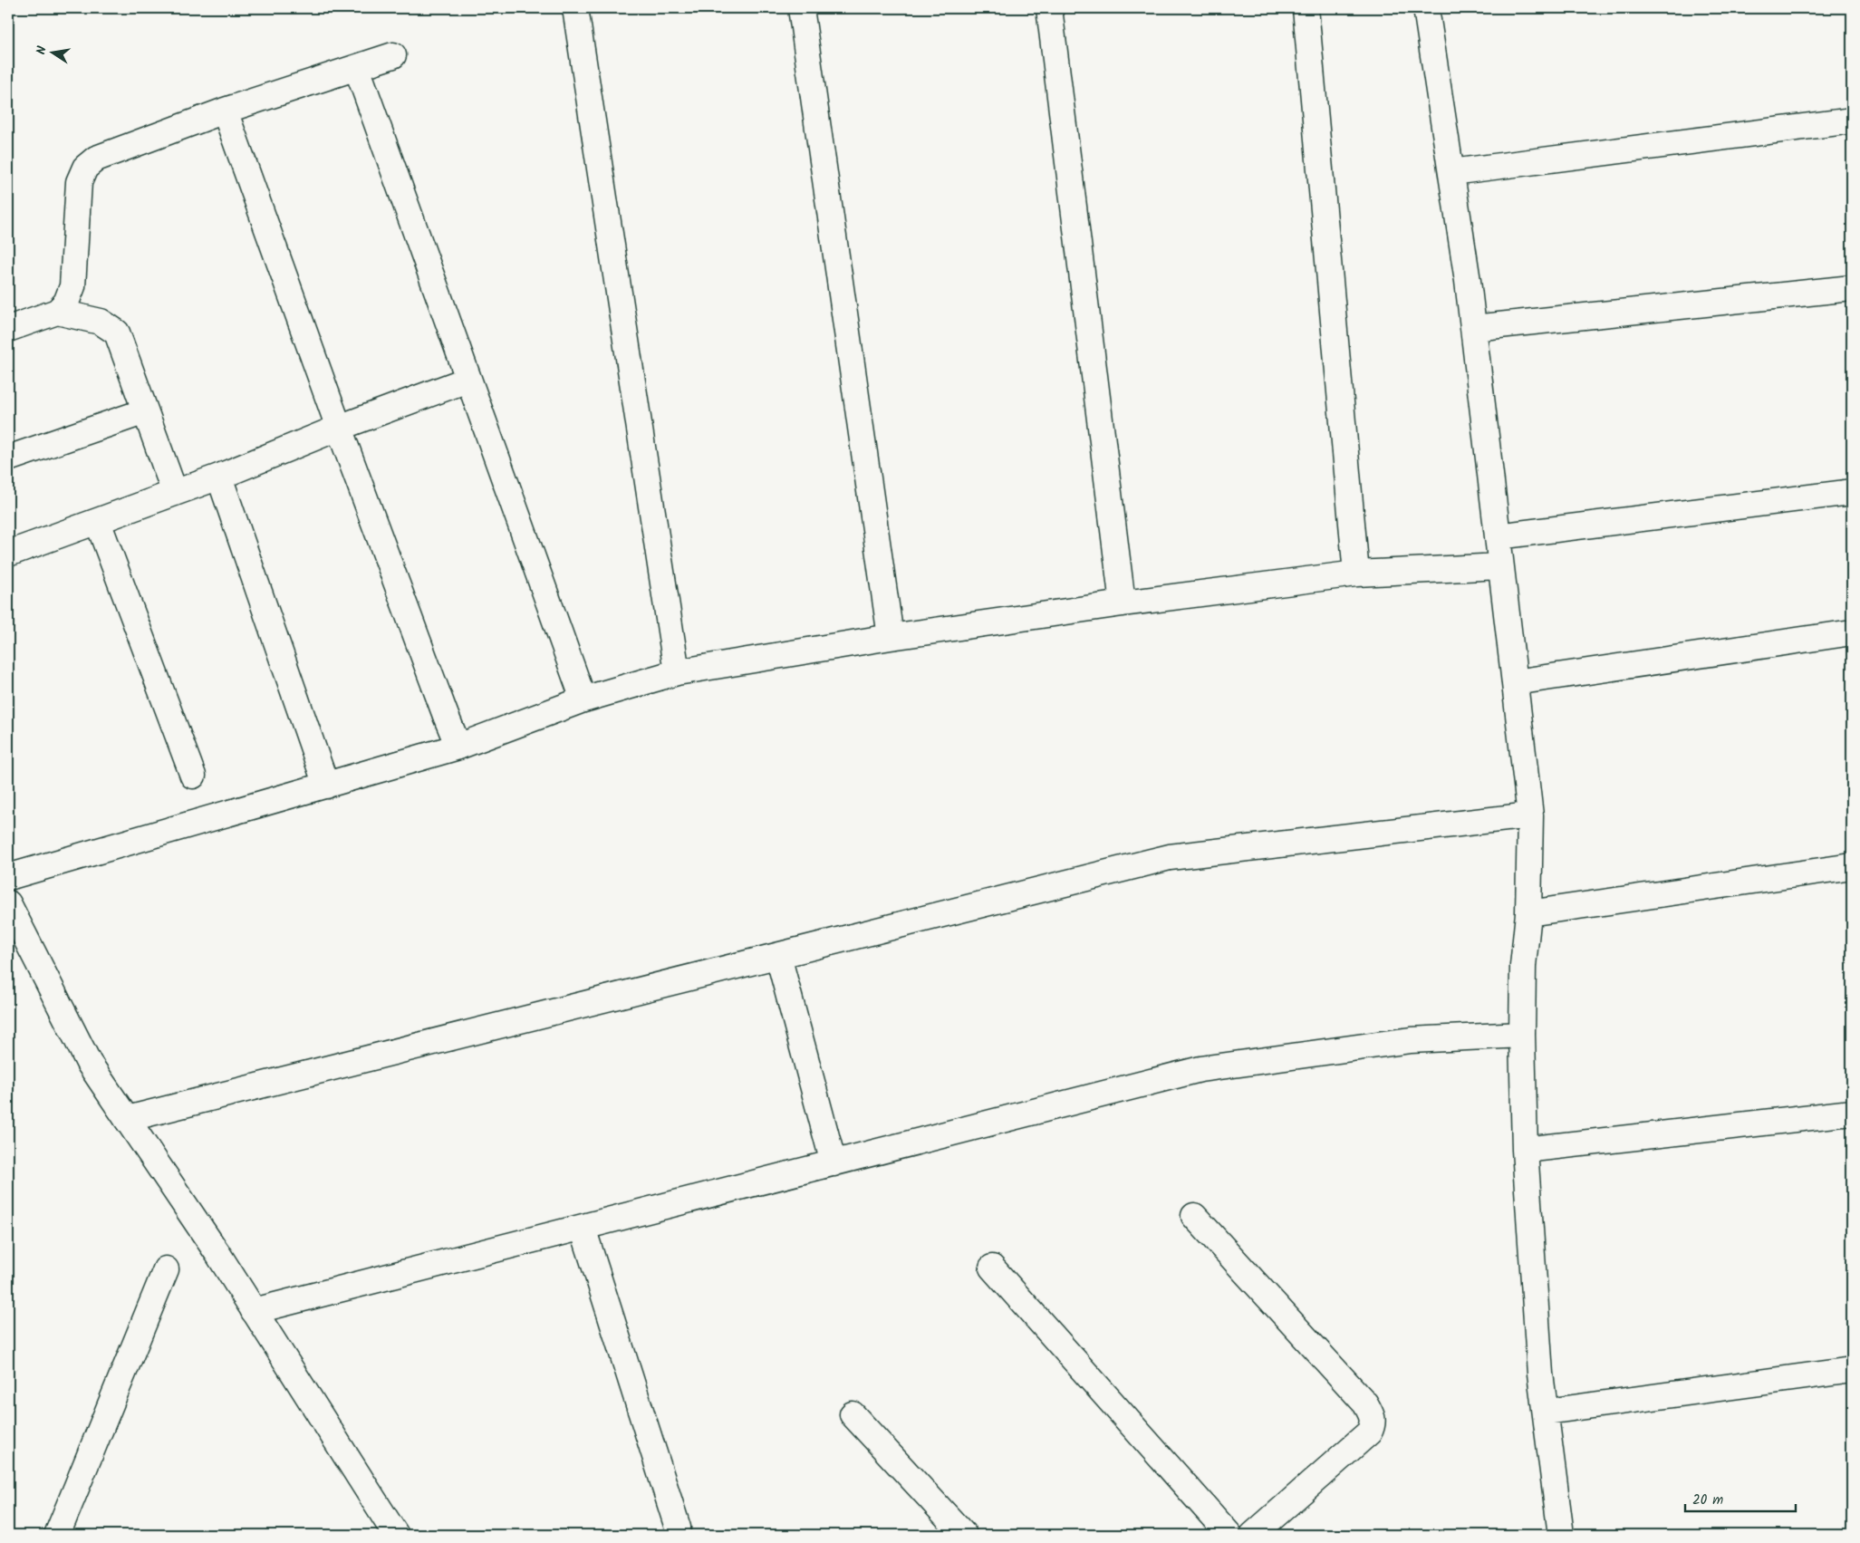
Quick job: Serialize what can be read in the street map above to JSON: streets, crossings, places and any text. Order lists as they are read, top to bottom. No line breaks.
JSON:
{"scale_bar":"20 m","north":"left"}
